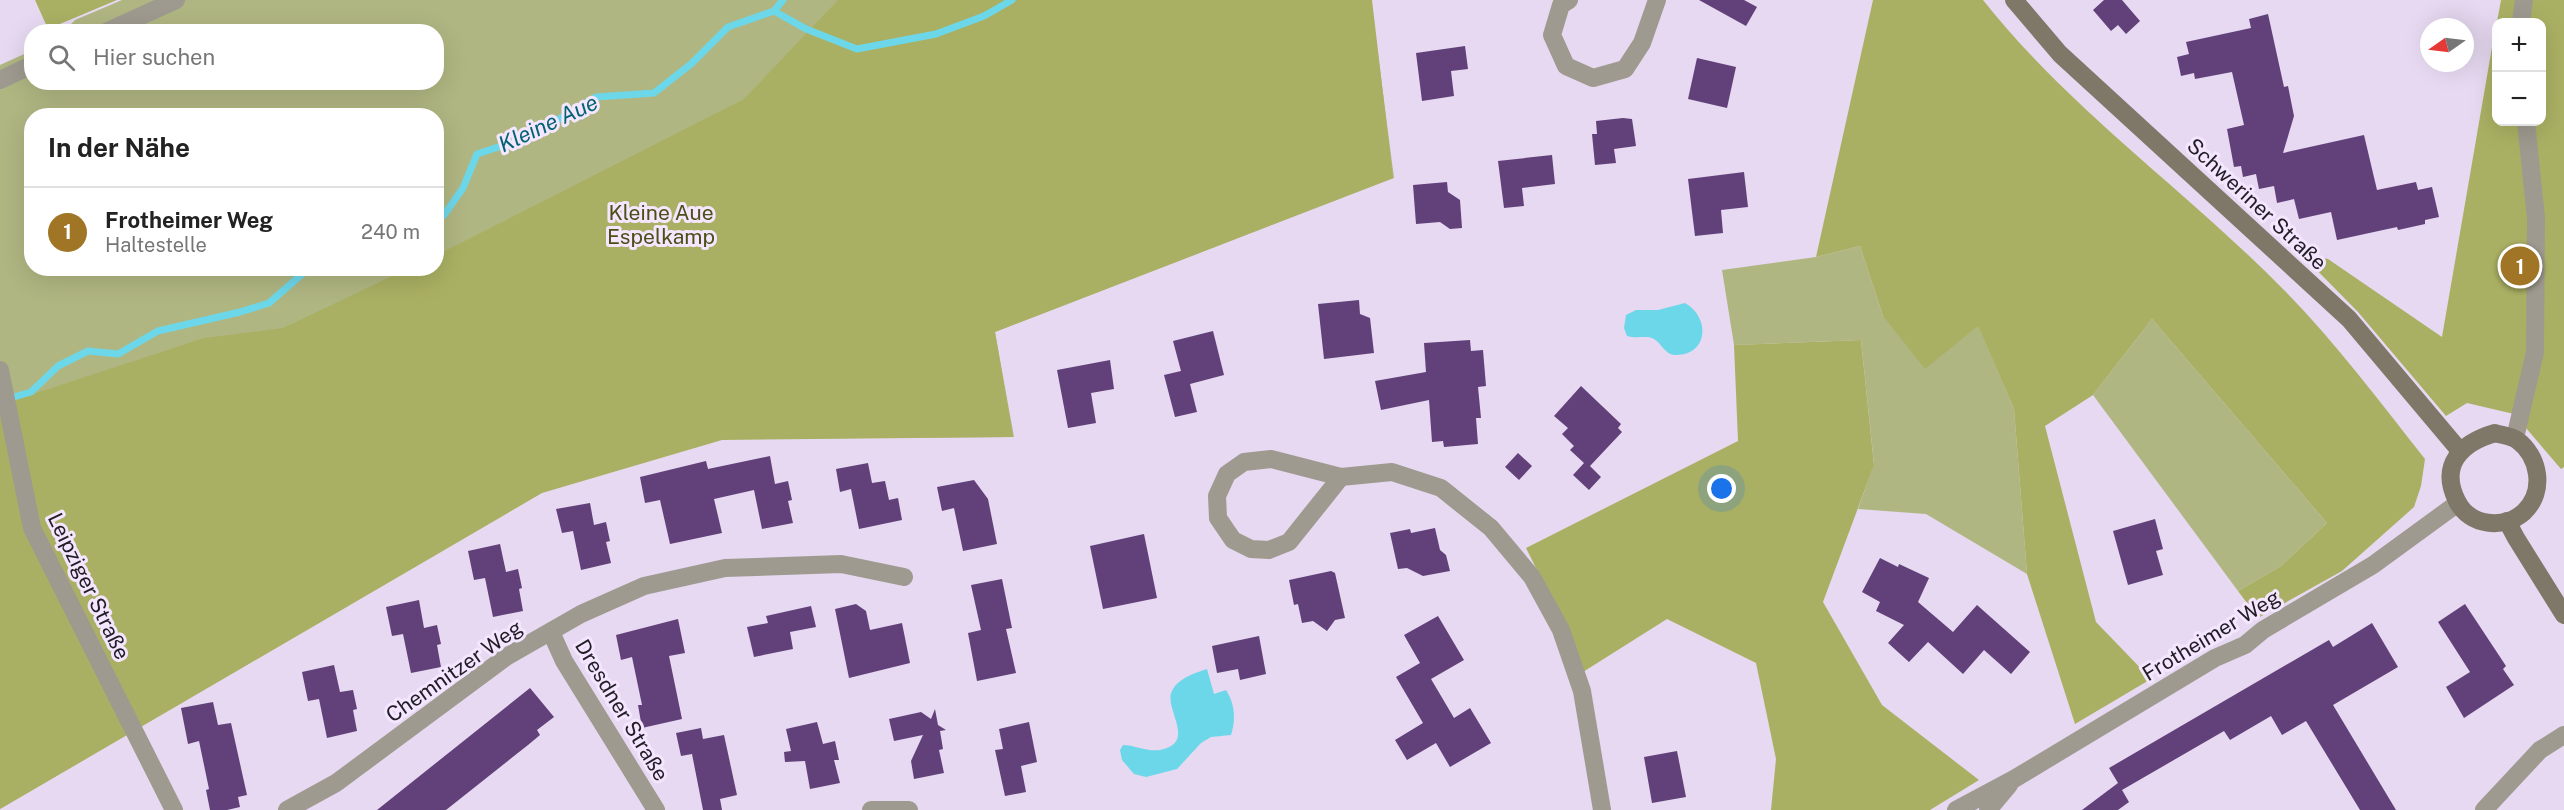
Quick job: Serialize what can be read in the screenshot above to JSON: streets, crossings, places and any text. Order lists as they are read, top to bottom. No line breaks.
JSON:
{"streets":{"street":["Schweriner Straße","Leipziger Straße","Frotheimer Weg","Chemnitzer Weg","Dresdner Straße"]},"crossings":[["Schweriner Straße","Frotheimer Weg"],["Chemnitzer Weg","Dresdner Straße"]],"water":["Kleine Aue"],"parks":["Kleine Aue Espelkamp"],"north":"left","page":{"map_buttons":["+","−"],"search":"Hier suchen","heading":"In der Nähe","list":[{"mark":"1","name":"Frotheimer Weg","note":"Haltestelle","value":"240 m"}],"pins":"1"}}
